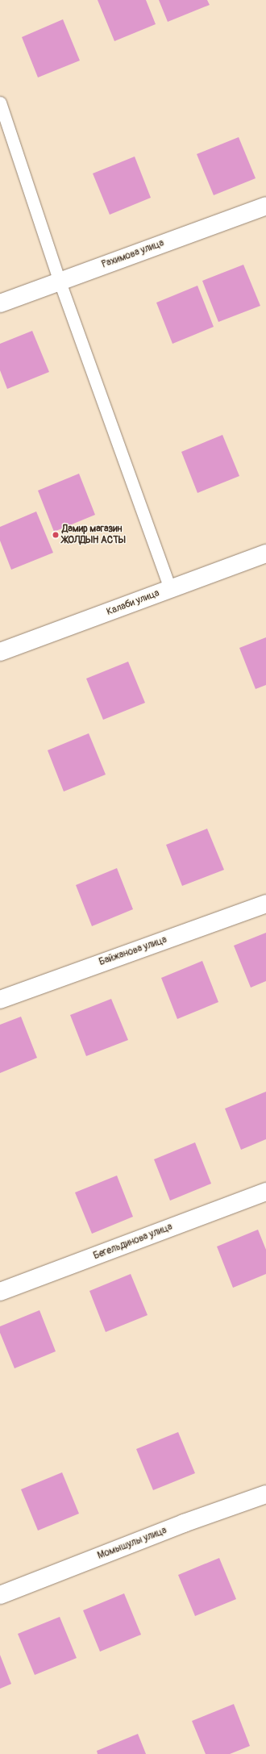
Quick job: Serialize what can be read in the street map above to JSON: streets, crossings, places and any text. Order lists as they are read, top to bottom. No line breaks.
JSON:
{"streets":{"street":["Рахимова улица","Калаби улица","Байжанова улица","Бегельдинова улица","Момышулы улица"]},"places":["Дамир магазин ЖОЛДЫН АСТЫ"]}
